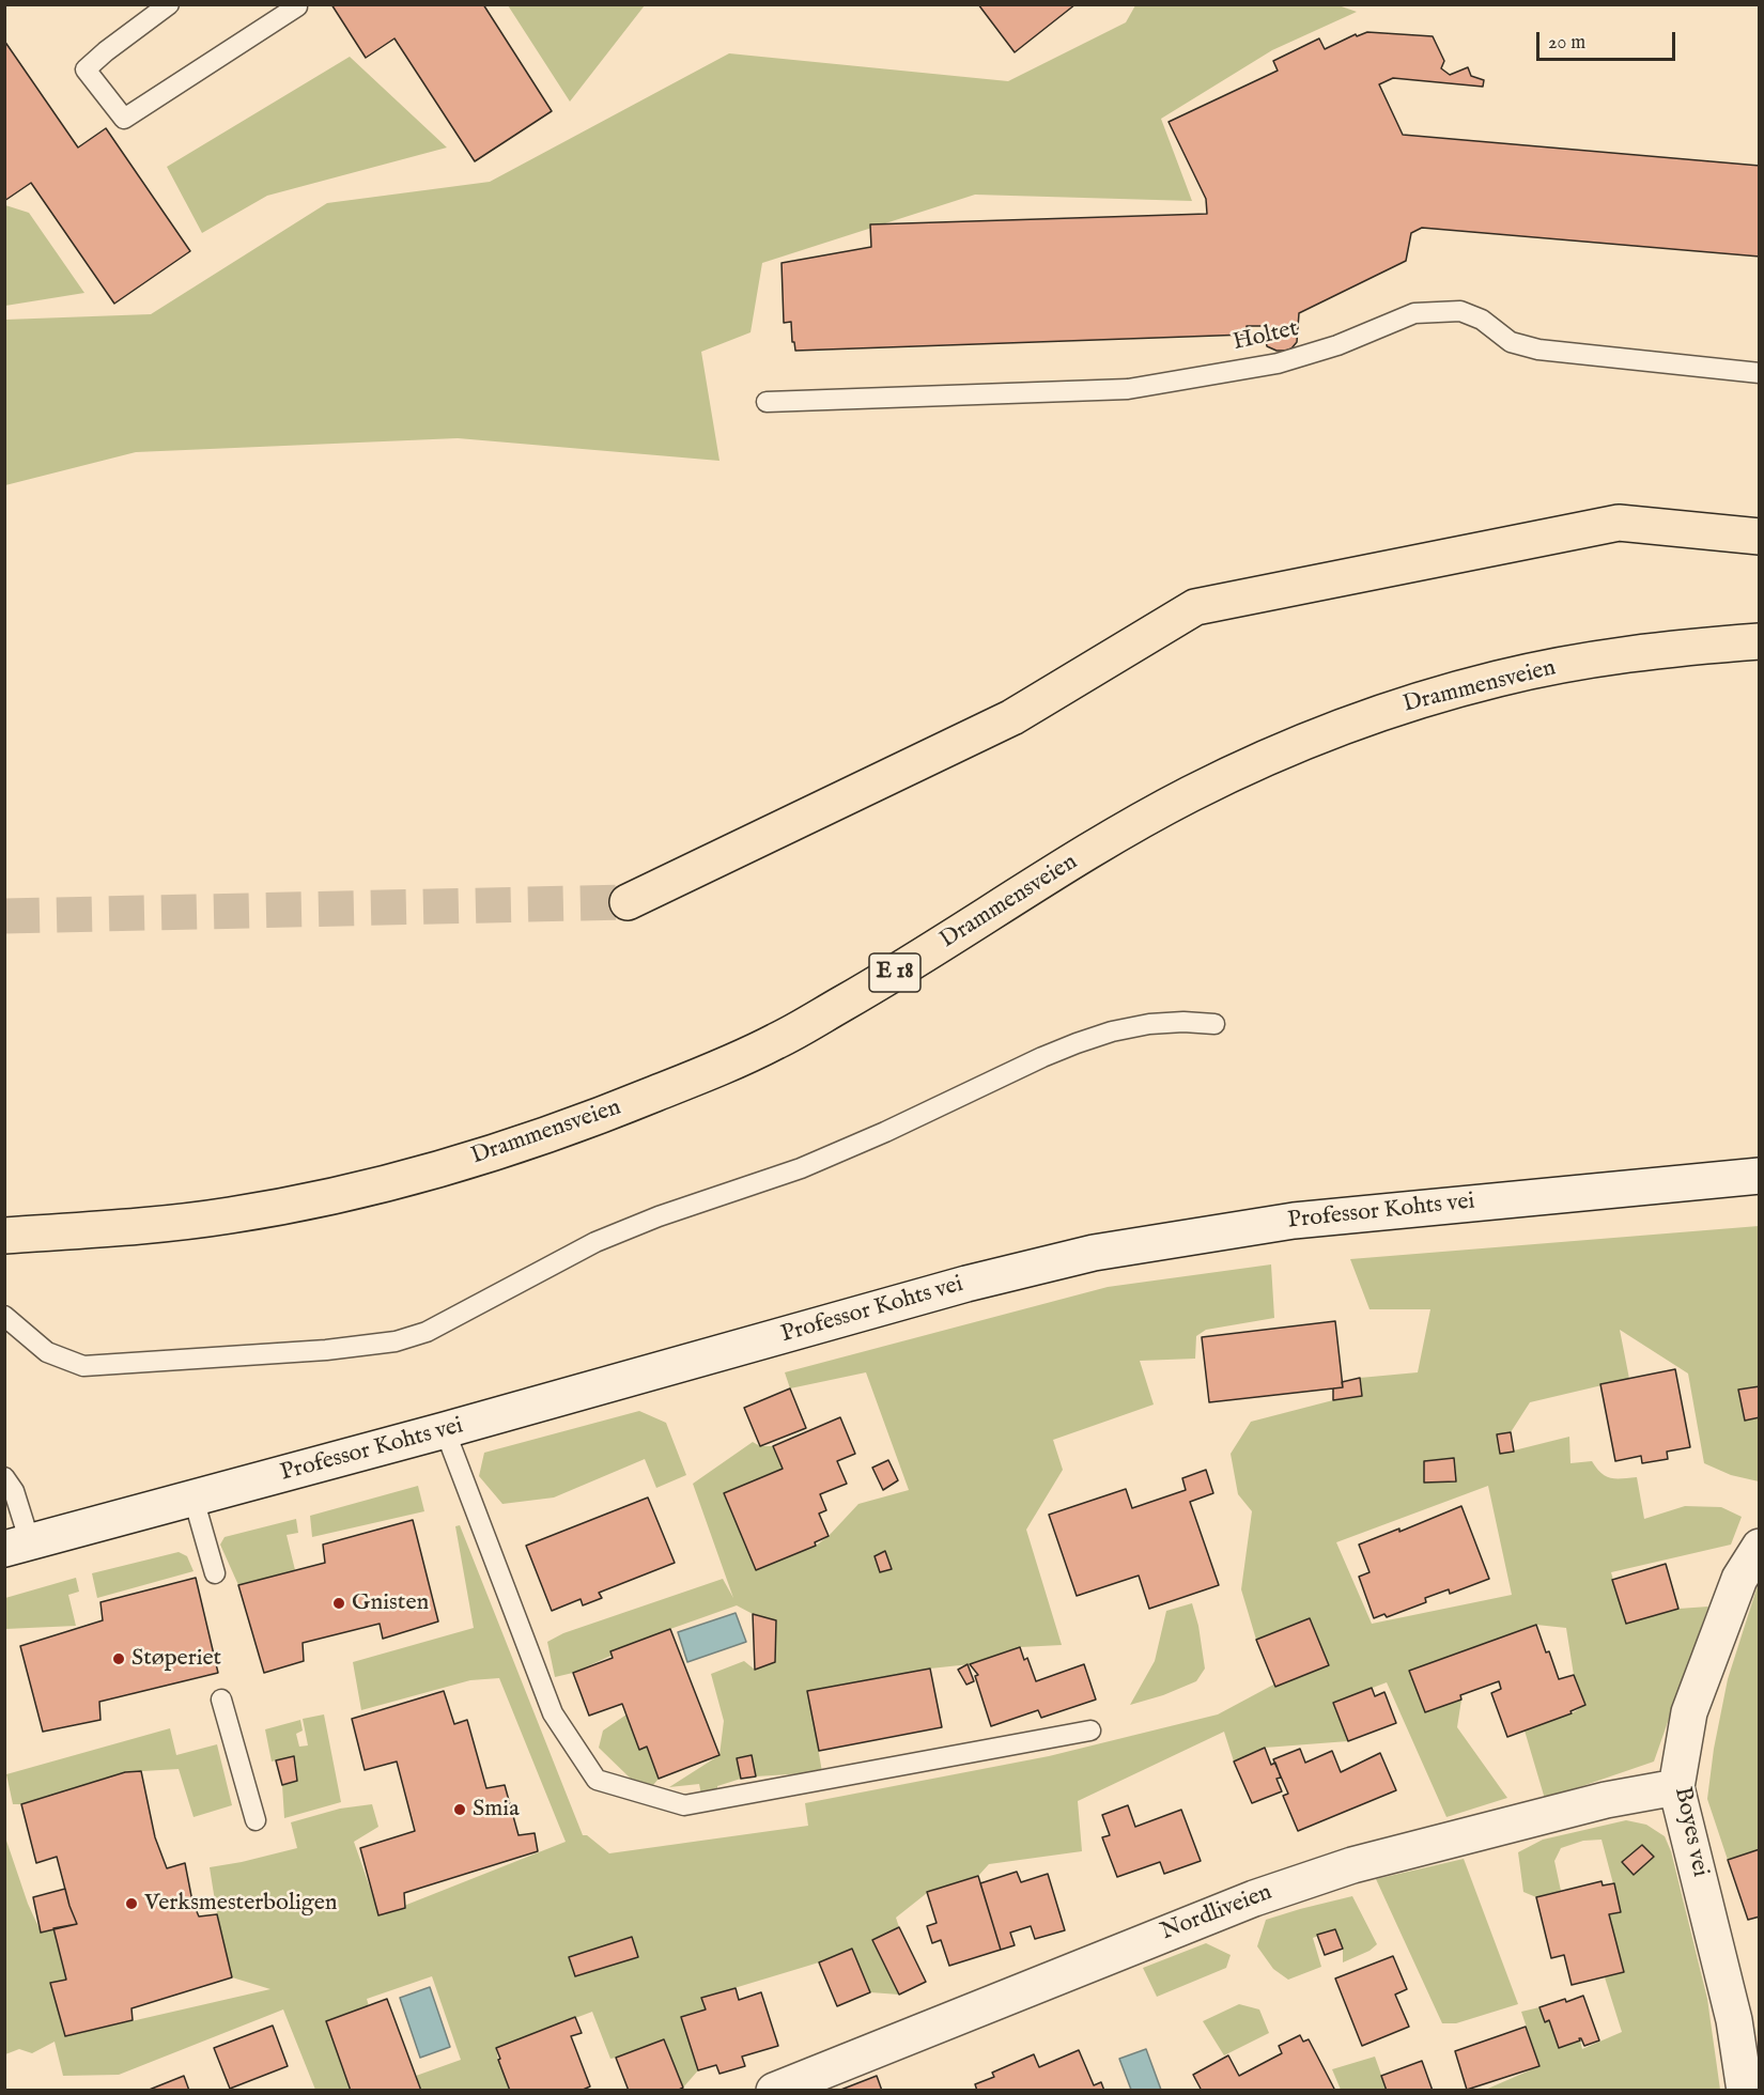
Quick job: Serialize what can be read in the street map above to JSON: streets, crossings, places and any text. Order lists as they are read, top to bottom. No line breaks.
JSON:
{"streets":{"highway":["Drammensveien","E 18"],"main road":["Professor Kohts vei","Boyes vei","Nordliveien"],"lane":["Holtet"]},"crossings":[["Boyes vei","Nordliveien"]],"places":["Gnisten","Støperiet","Smia","Verksmesterboligen"],"scale_bar":"20 m"}
